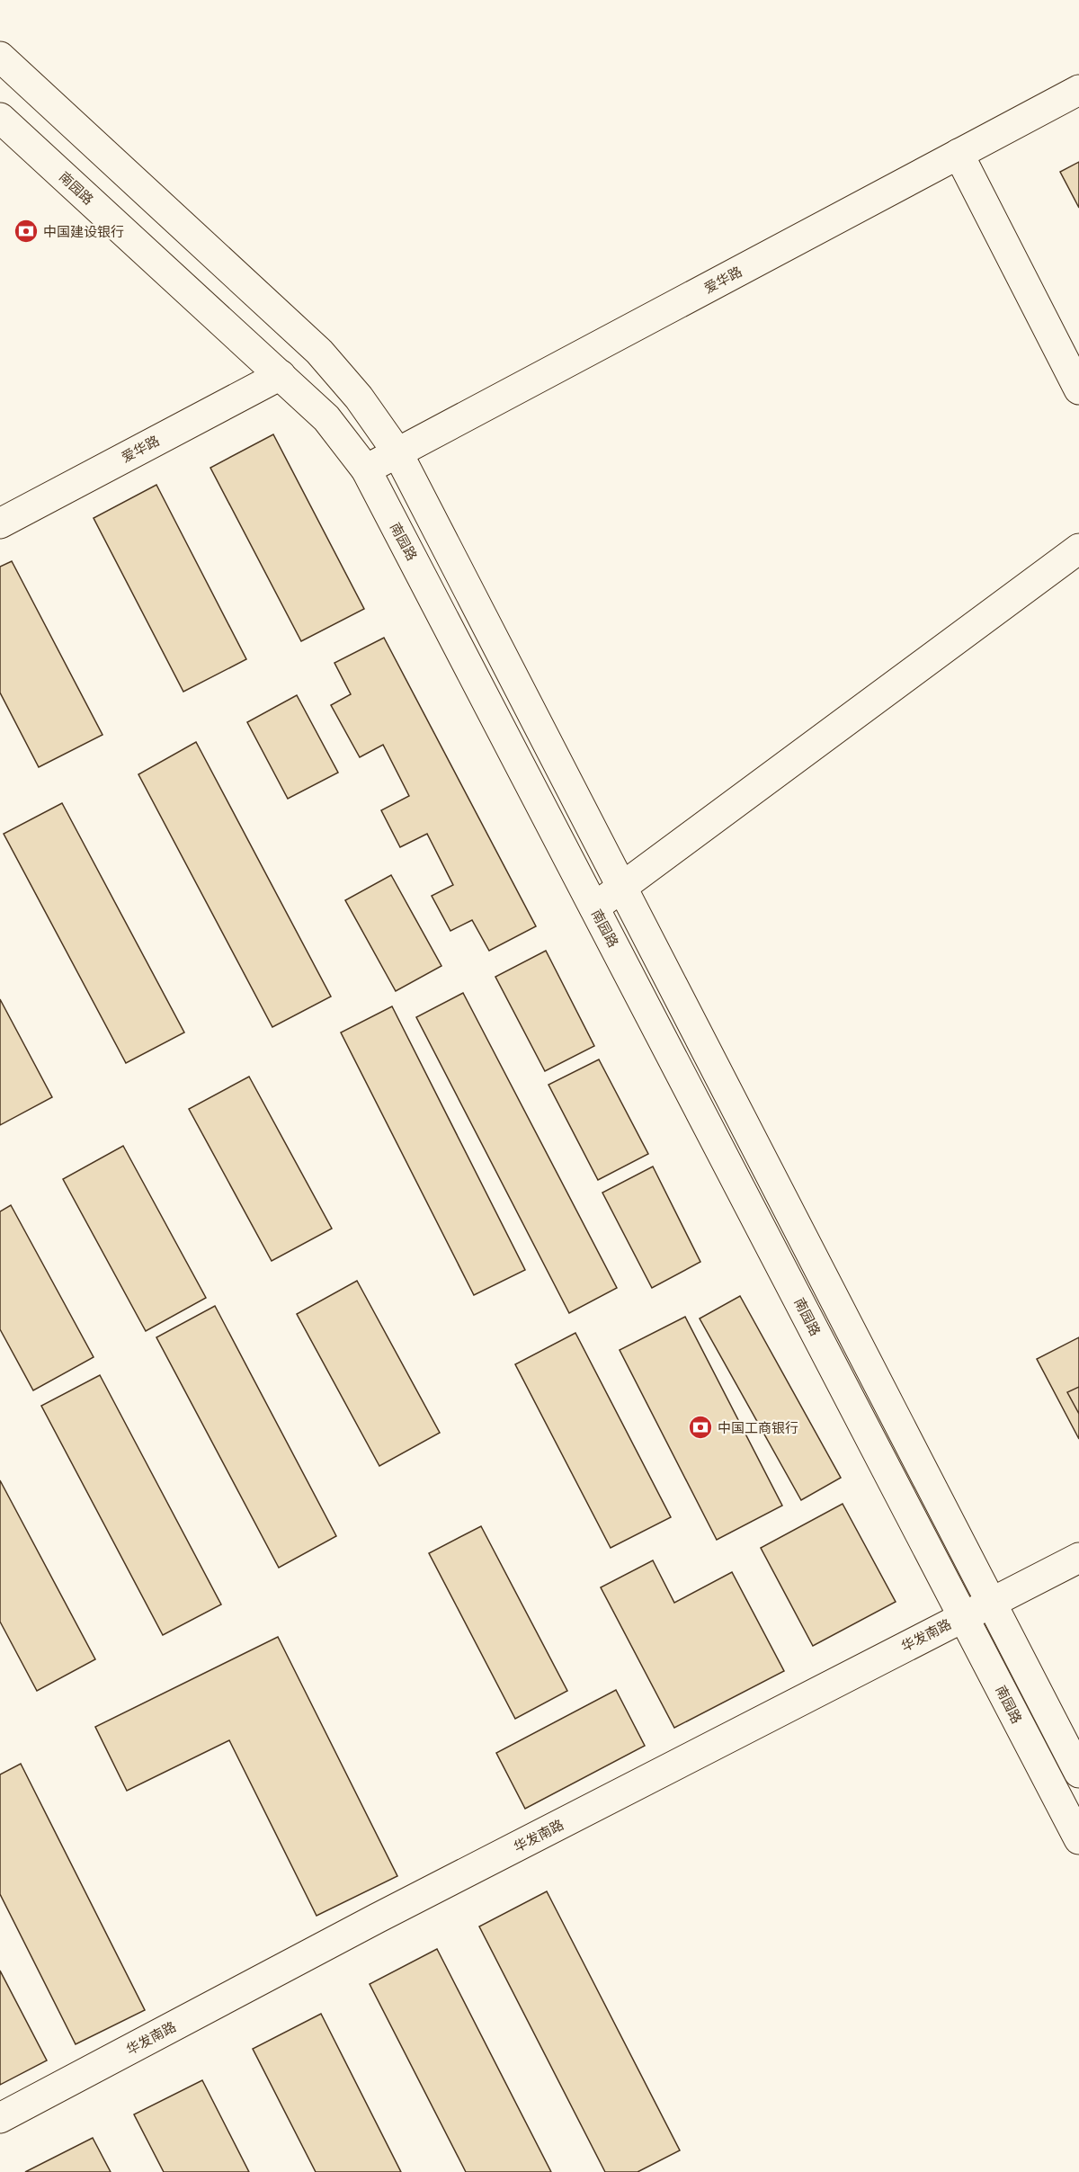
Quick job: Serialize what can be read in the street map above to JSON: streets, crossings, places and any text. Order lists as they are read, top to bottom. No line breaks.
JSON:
{"streets":{"main road":["南园路","爱华路","华发南路"]},"crossings":[["南园路","爱华路"],["南园路","华发南路"]],"places":{"bank":["中国建设银行","中国工商银行"]}}
